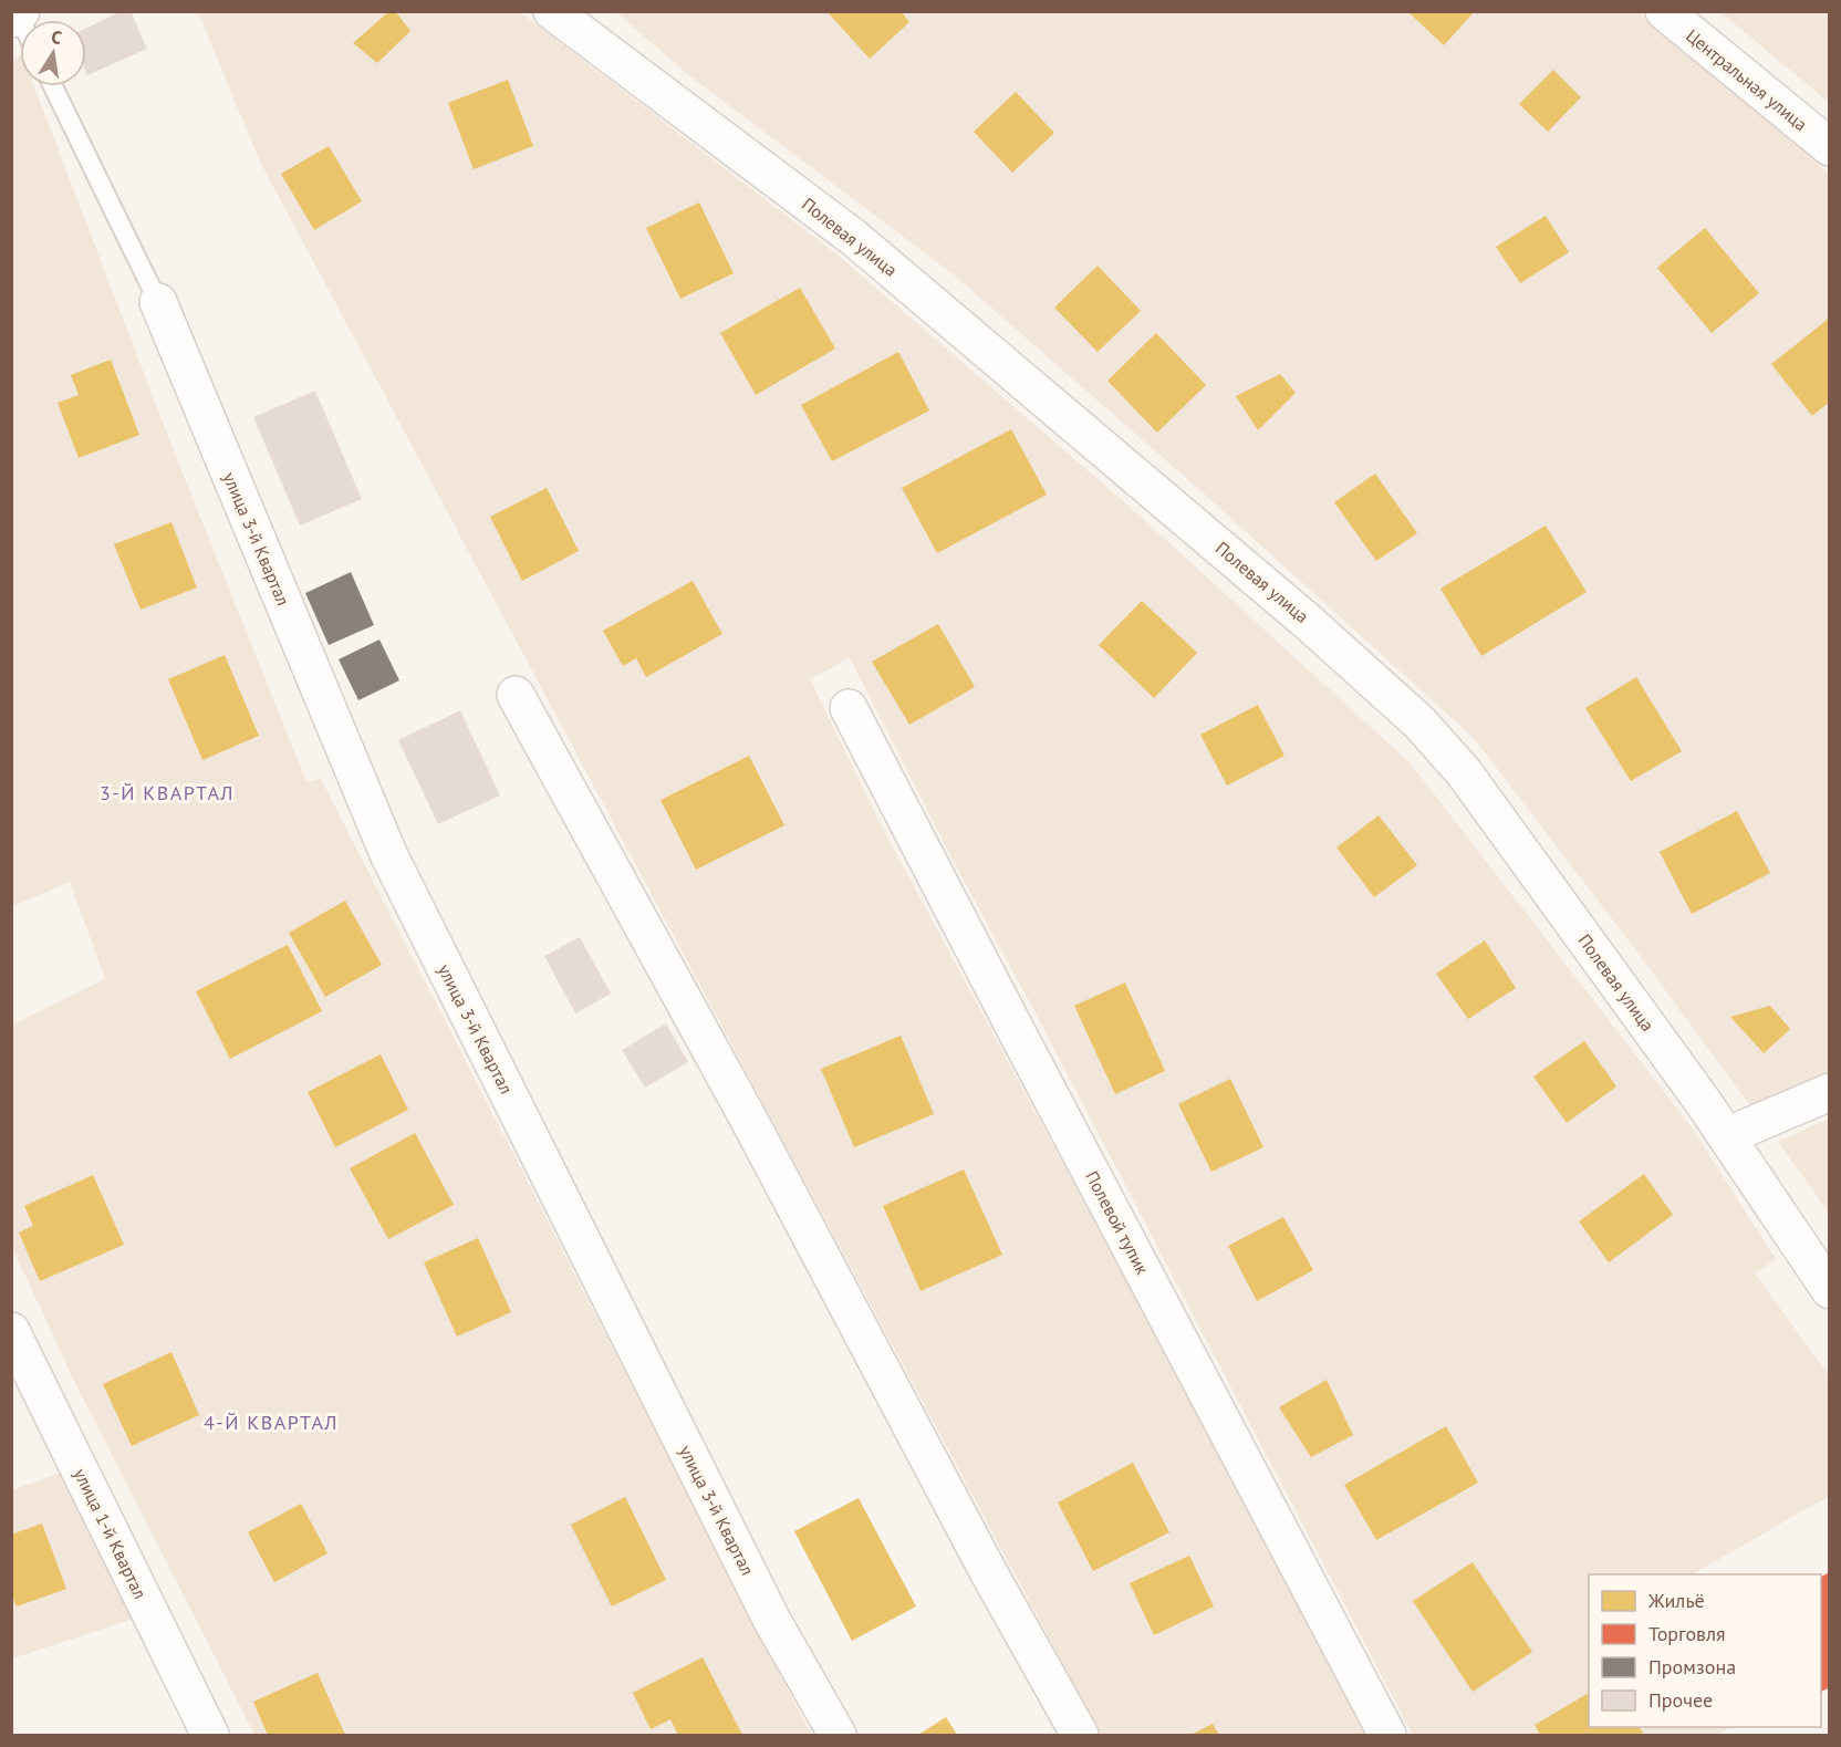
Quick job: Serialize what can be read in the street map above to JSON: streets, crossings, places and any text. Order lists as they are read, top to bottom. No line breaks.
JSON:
{"streets":{"street":["Центральная улица","Полевая улица","улица 3-й Квартал","Полевой тупик","улица 1-й Квартал"]},"districts":["3-Й КВАРТАЛ","4-Й КВАРТАЛ"],"legend":["Жильё","Торговля","Промзона","Прочее"],"north":"top"}
